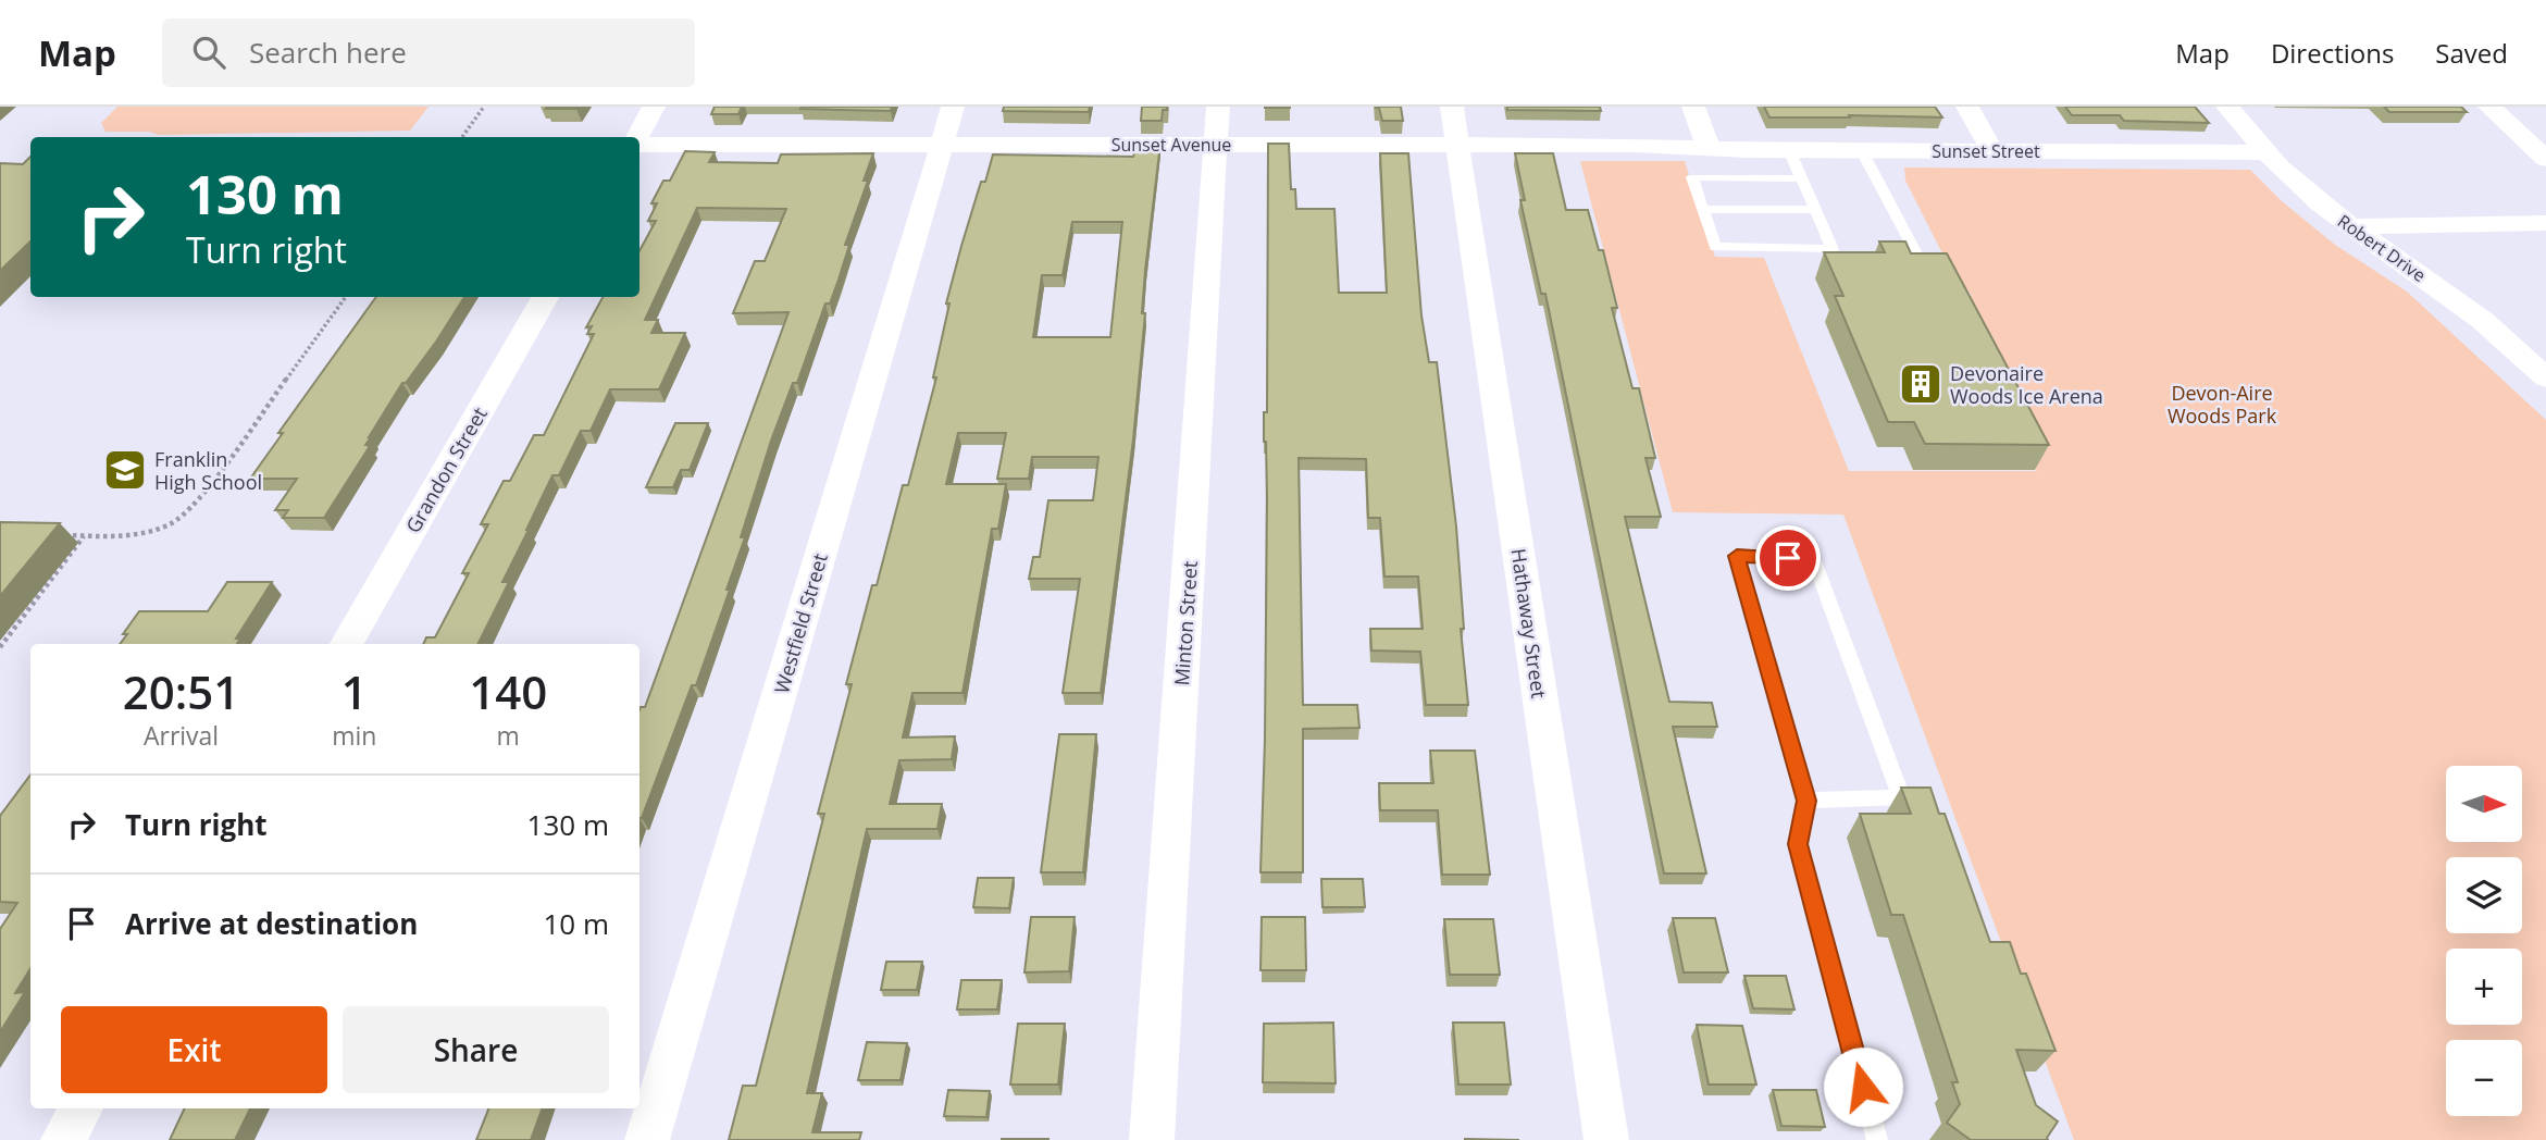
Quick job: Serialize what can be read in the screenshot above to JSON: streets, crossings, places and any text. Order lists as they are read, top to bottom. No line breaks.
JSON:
{"streets":{"street":["Sunset Avenue","Sunset Street","Robert Drive","Grandon Street","Westfield Street","Minton Street","Hathaway Street"]},"crossings":[["Sunset Avenue","Sunset Street"],["Sunset Avenue","Westfield Street"],["Sunset Avenue","Minton Street"],["Sunset Avenue","Hathaway Street"],["Sunset Street","Robert Drive"]],"parks":["Devon-Aire Woods Park"],"places":{"building":["Devonaire Woods Ice Arena"],"school or university":["Franklin High School"]},"north":"right","page":{"header":"Map","search":"Search here","nav":["Map","Directions","Saved"],"turn":["130 m","Turn right"],"eta":["20:51","Arrival","1","min","140","m"],"map_buttons":["+","−"],"list":[{"name":"Turn right","value":"130 m"},{"name":"Arrive at destination","value":"10 m"}],"buttons":["Exit","Share"]}}
